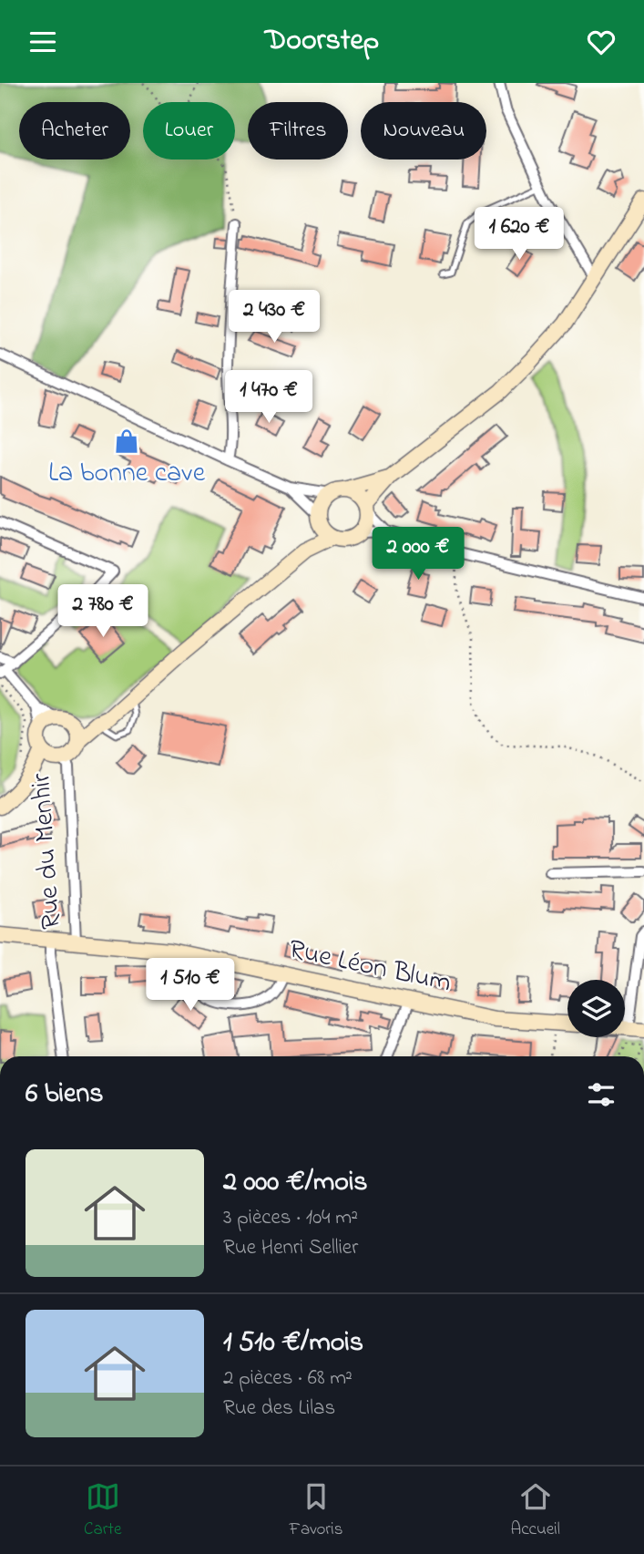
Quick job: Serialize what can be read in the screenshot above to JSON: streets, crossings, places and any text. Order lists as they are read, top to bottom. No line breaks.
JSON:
{"streets":{"main road":["Rue Léon Blum"],"street":["Rue du Menhir"]},"crossings":[["Rue du Menhir","Rue Léon Blum"]],"places":{"shop":["La bonne cave"]},"page":{"header":"Doorstep","chip":["Acheter","Louer","Filtres","Nouveau"],"price":["1 620 €","2 430 €","1 470 €","2 000 €","2 780 €","1 510 €"],"heading":"6 biens","list":[{"name":"2 000 €/mois","note":"3 pièces · 104 m² · Rue Henri Sellier"},{"name":"1 510 €/mois","note":"2 pièces · 68 m² · Rue des Lilas"}],"tabs":["Carte","Favoris","Accueil"]}}
